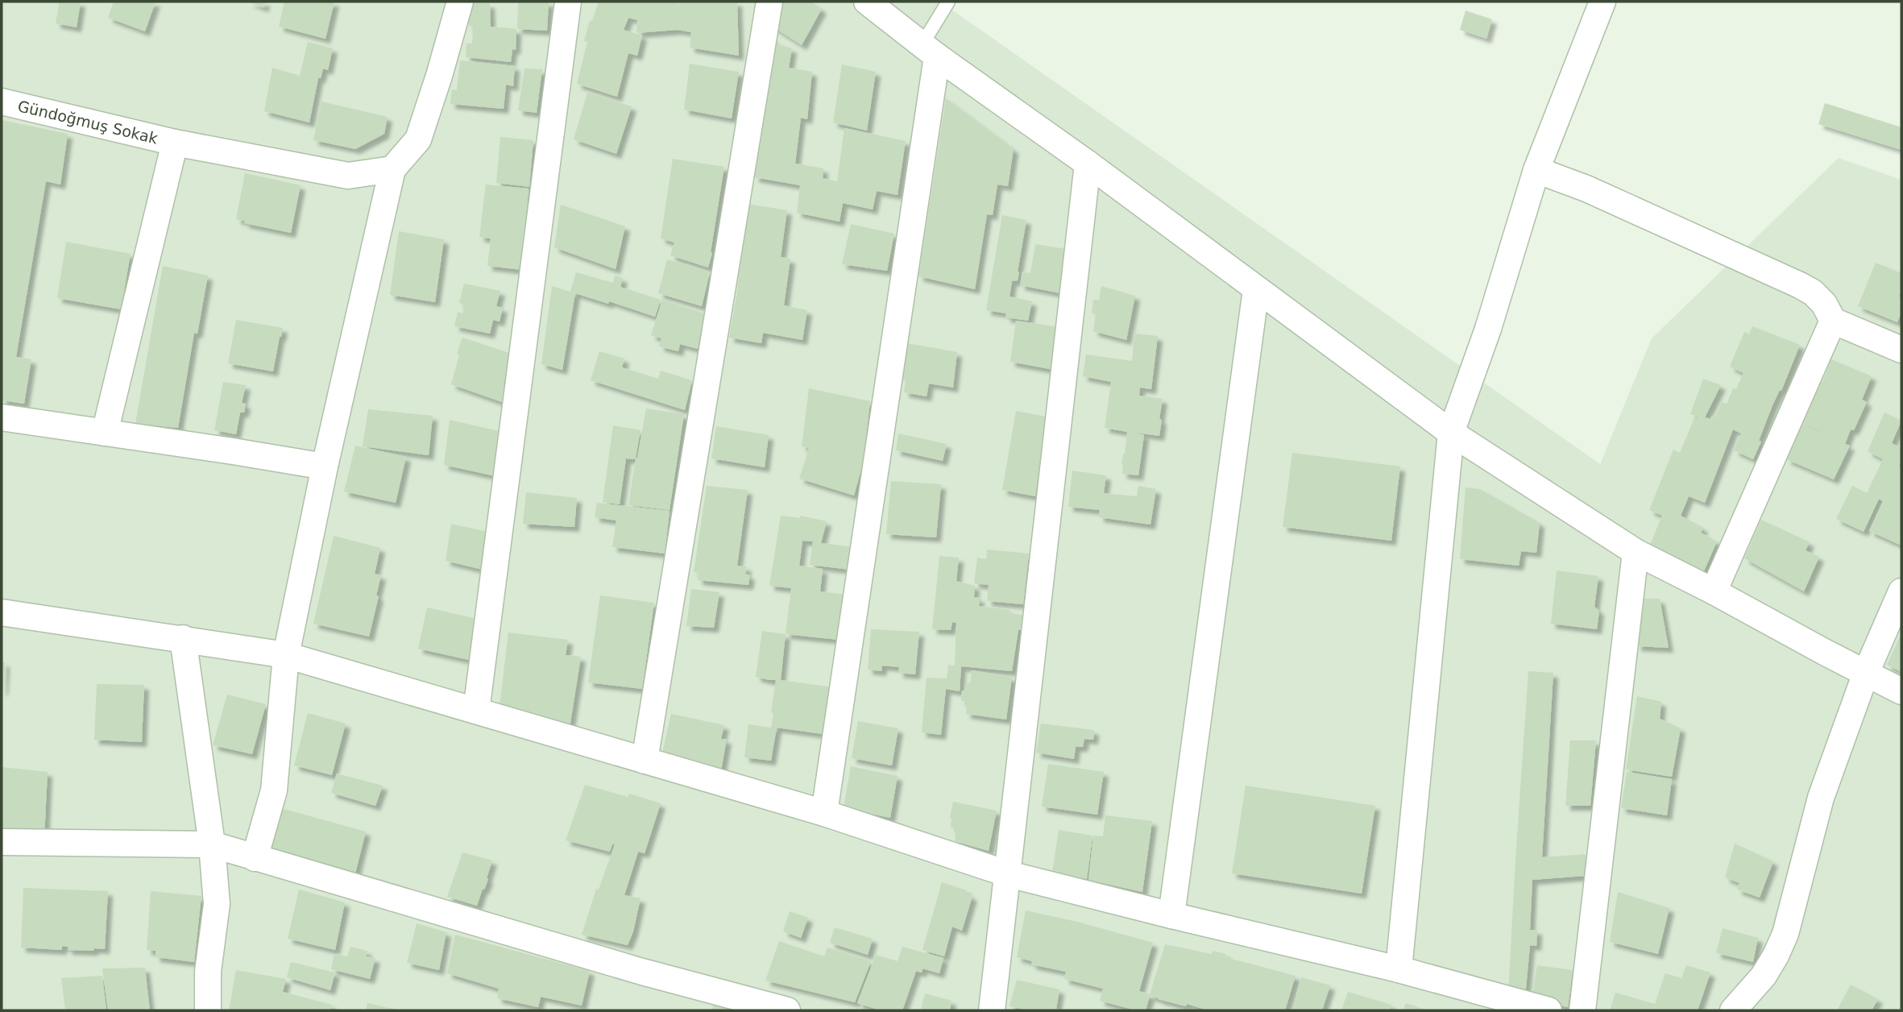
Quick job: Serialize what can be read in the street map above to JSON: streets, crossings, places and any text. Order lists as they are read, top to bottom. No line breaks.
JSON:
{"streets":{"street":["Gündoğmuş Sokak"]}}
